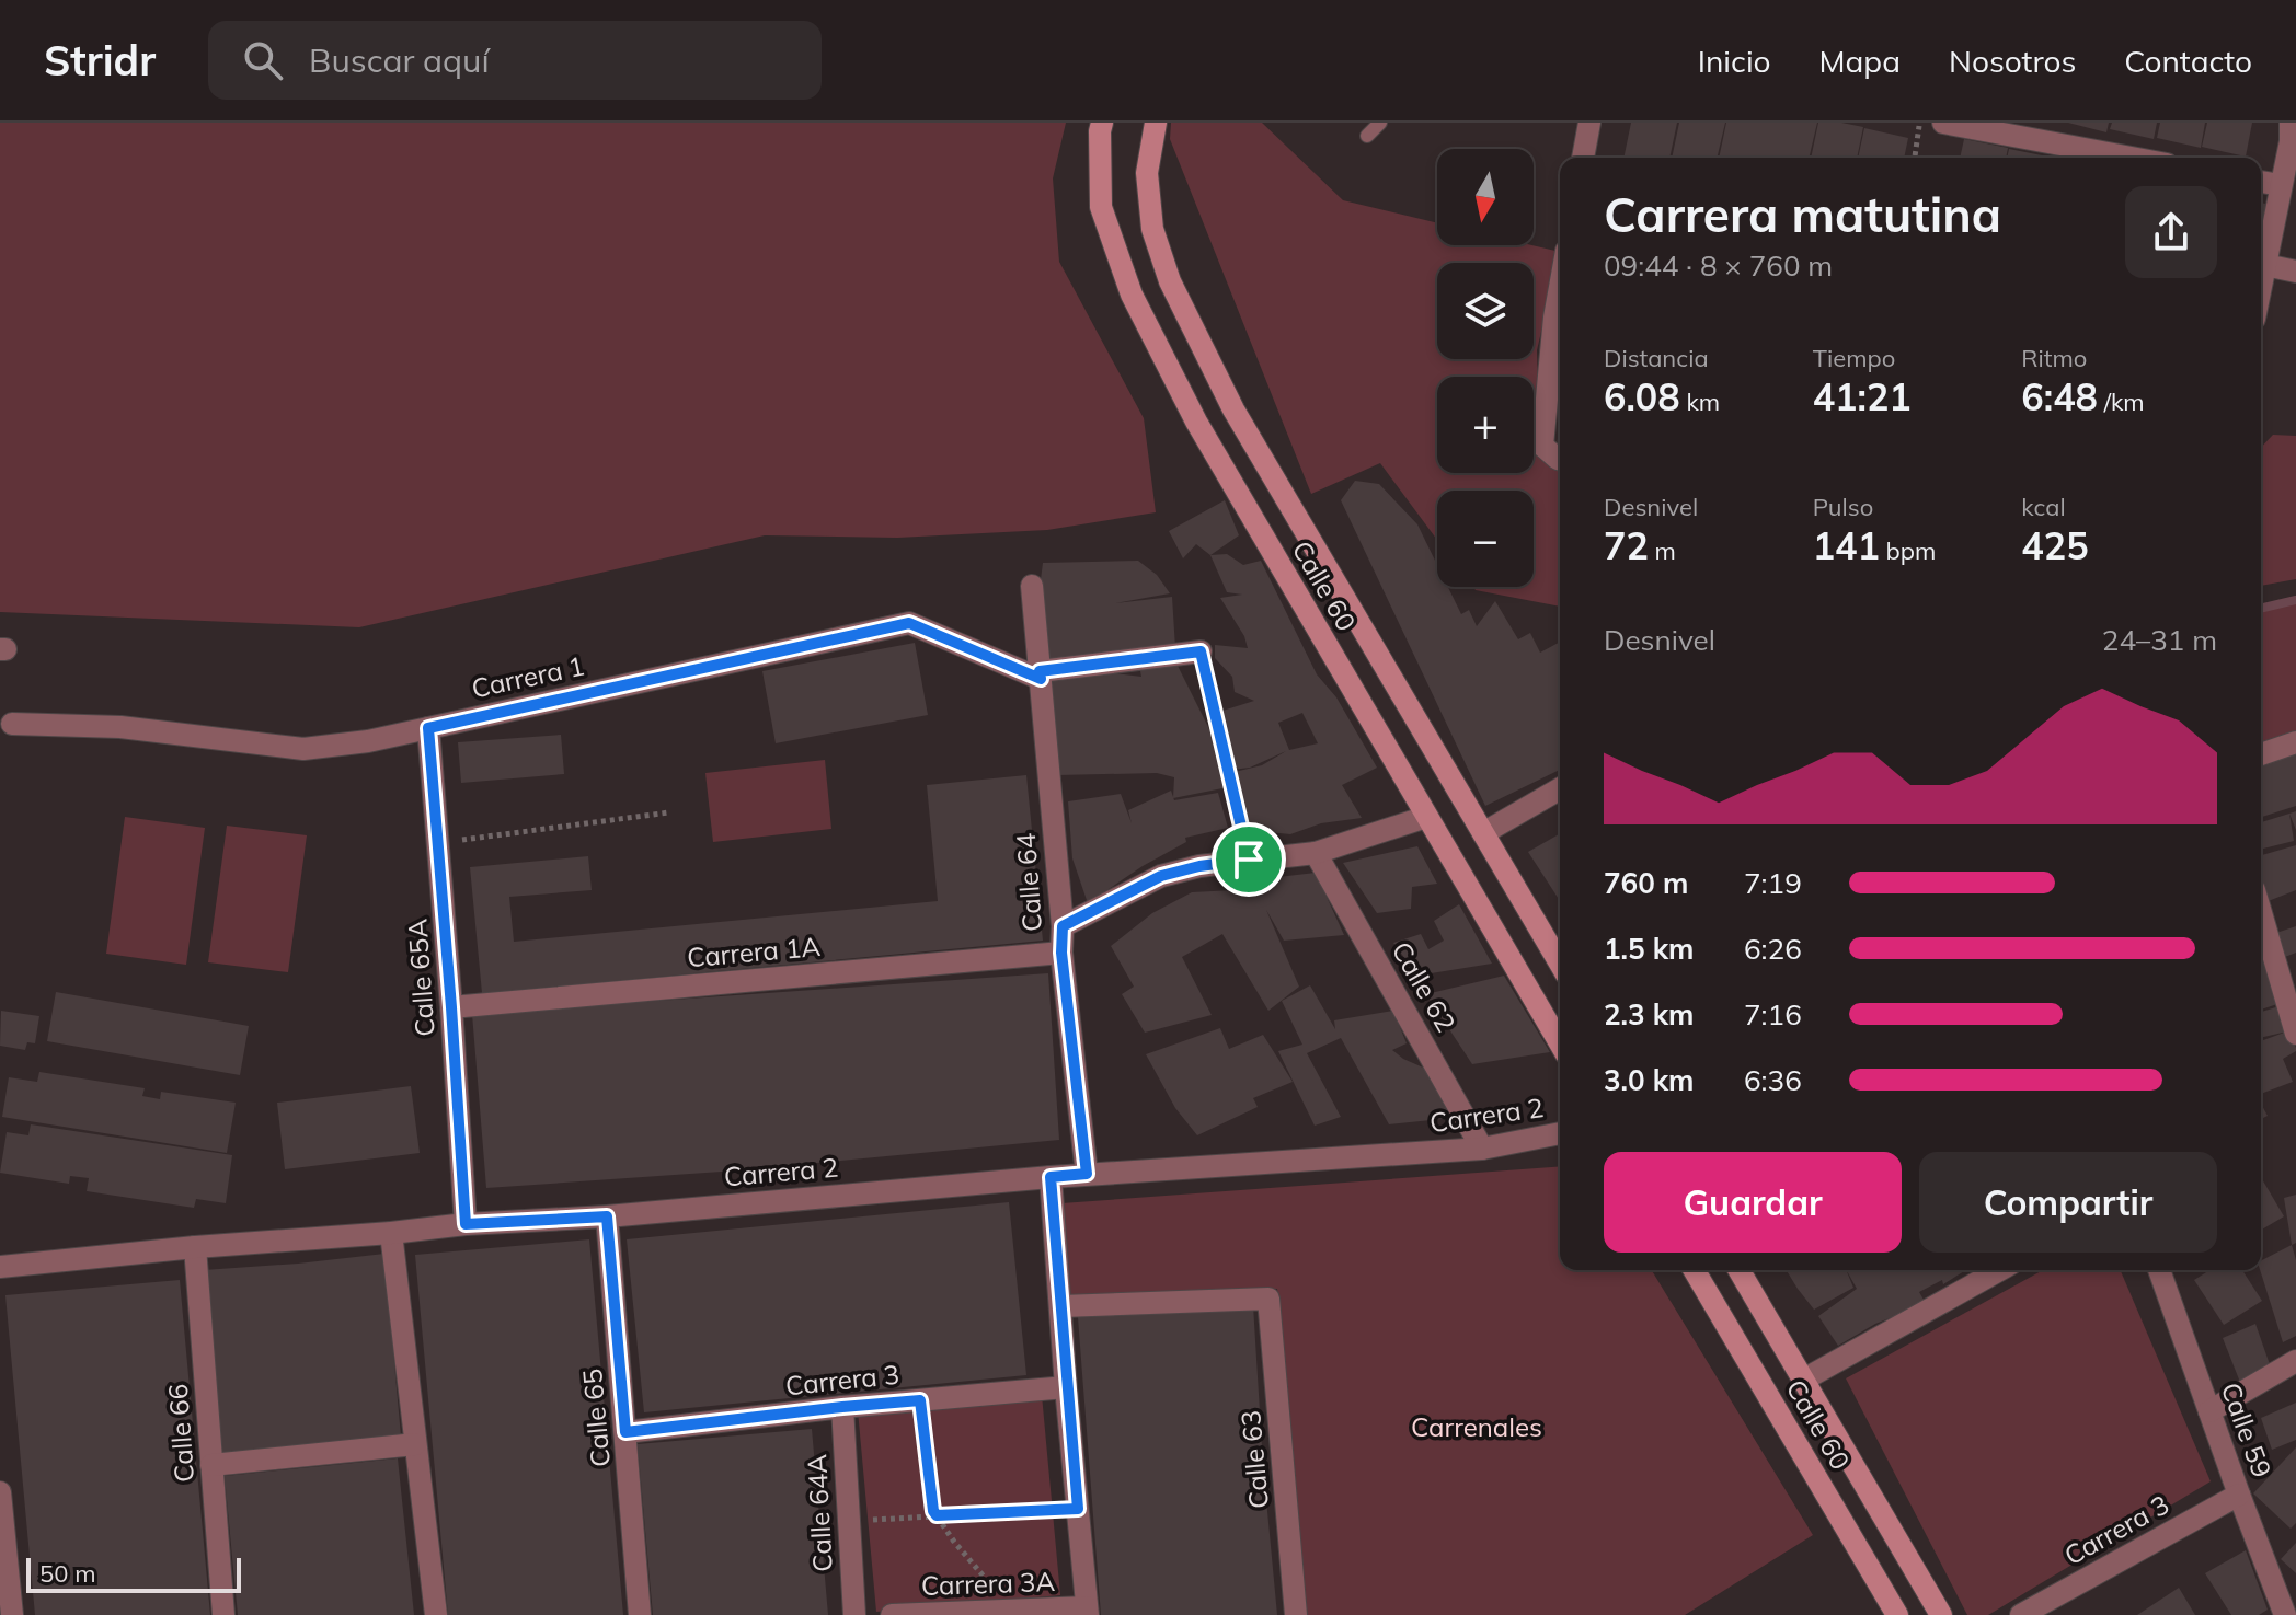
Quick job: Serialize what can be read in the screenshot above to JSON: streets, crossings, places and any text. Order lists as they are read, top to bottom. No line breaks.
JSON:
{"streets":{"main road":["Calle 60"],"street":["Carrera 1","Calle 64","Carrera 1A","Calle 65A","Calle 62","Carrera 2","Carrera 3","Calle 65","Calle 59","Calle 66","Calle 63","Calle 64A","Carrera 3A"]},"crossings":[["Carrera 1","Calle 64"],["Carrera 1","Calle 65A"],["Calle 64","Carrera 1A"],["Calle 64","Carrera 2"],["Carrera 1A","Calle 65A"],["Calle 65A","Carrera 2"],["Calle 62","Carrera 2"],["Carrera 2","Calle 65"],["Carrera 2","Calle 66"],["Carrera 3","Calle 65"],["Carrera 3","Calle 59"],["Carrera 3","Calle 64A"]],"parks":["Carrenales"],"scale_bar":"50 m","north":"bottom","page":{"header":"Stridr","search":"Buscar aquí","nav":["Inicio","Mapa","Nosotros","Contacto"],"map_buttons":["+","−"],"heading":["Carrera matutina","09:44 · 8 × 760 m"],"stats":[["Distancia","6.08 km"],["Tiempo","41:21"],["Ritmo","6:48 /km"],["Desnivel","72 m"],["Pulso","141 bpm"],["kcal","425"]],"chart":["Desnivel","24–31 m"],"list":[{"name":"760 m","note":"7:19"},{"name":"1.5 km","note":"6:26"},{"name":"2.3 km","note":"7:16"},{"name":"3.0 km","note":"6:36"}],"buttons":["Guardar","Compartir"],"scale":"50 m"}}
